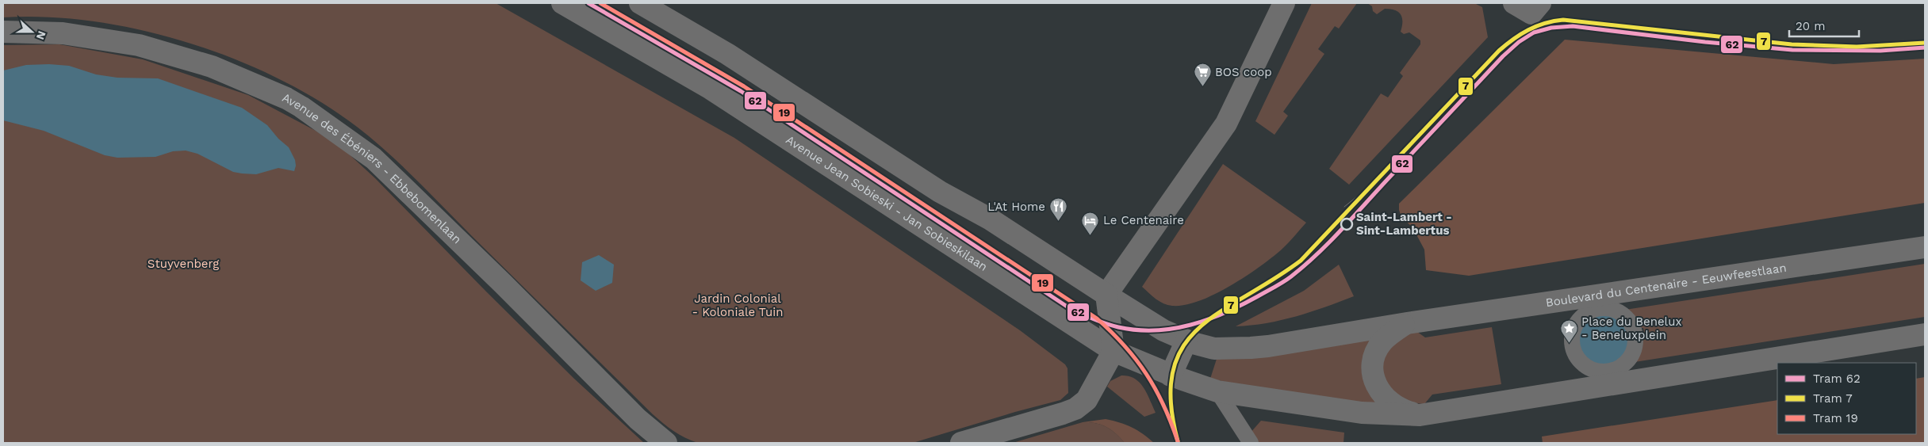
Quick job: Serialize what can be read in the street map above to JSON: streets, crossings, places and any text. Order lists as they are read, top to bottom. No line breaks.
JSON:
{"streets":{"street":["Avenue des Ébéniers - Ebbebomenlaan","Avenue Jean Sobieski - Jan Sobieskilaan","Boulevard du Centenaire - Eeuwfeestlaan"]},"crossings":[["Avenue Jean Sobieski - Jan Sobieskilaan","Boulevard du Centenaire - Eeuwfeestlaan"]],"parks":["Stuyvenberg","Jardin Colonial - Koloniale Tuin"],"places":{"supermarket":["BOS coop"],"restaurant":["L'At Home"],"other":["Saint-Lambert - Sint-Lambertus"],"hotel":["Le Centenaire"],"place":["Place du Benelux - Beneluxplein"]},"lines":["tram line 62","tram line 19","tram line 7"],"legend":["Tram 62","Tram 7","Tram 19"],"scale_bar":"20 m","north":"right"}
